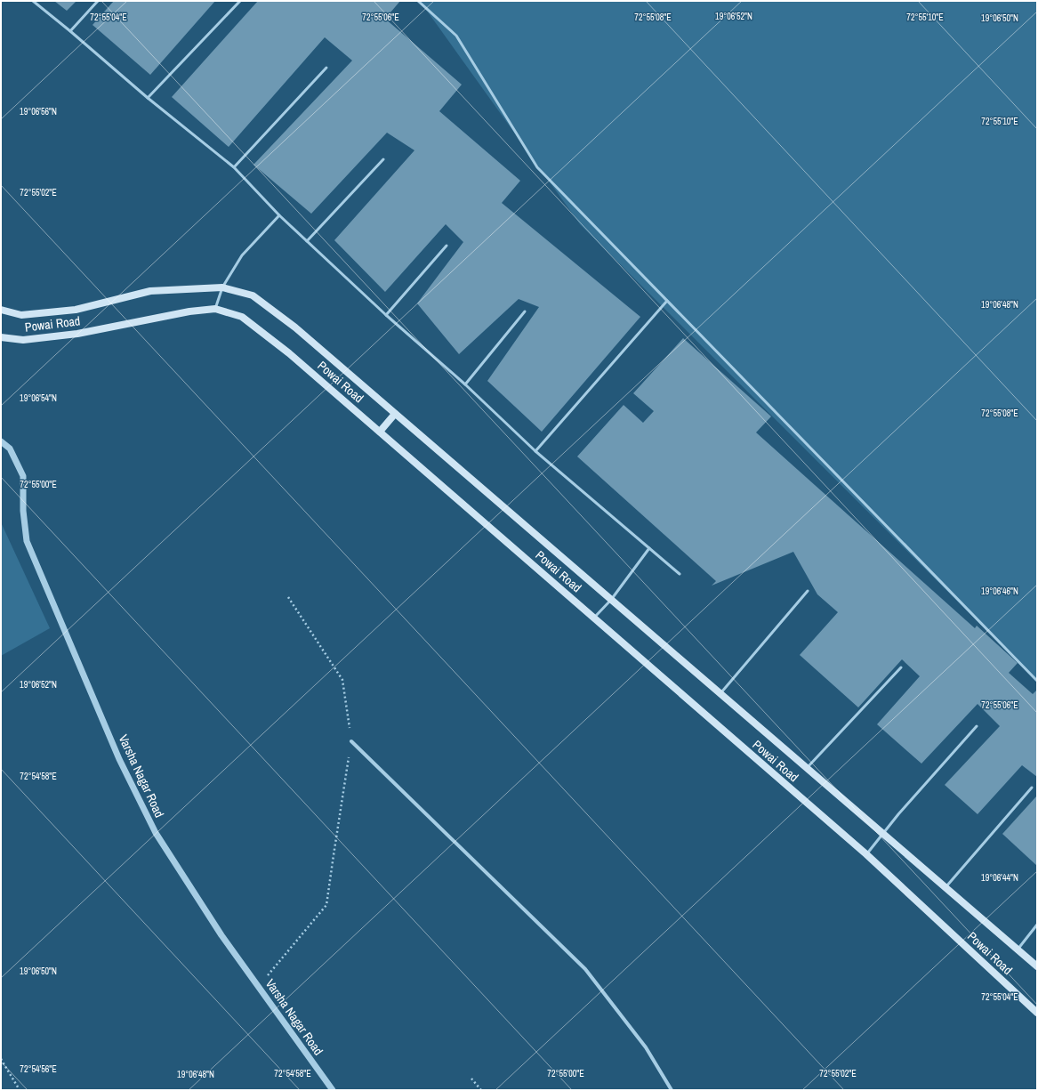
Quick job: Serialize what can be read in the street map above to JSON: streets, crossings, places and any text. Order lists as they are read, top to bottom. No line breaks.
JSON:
{"streets":{"main road":["Powai Road"],"street":["Varsha Nagar Road"]},"coordinates":["19°06'52\"N","72°55'04\"E","72°55'06\"E","72°55'08\"E","72°55'10\"E","19°06'50\"N","19°06'56\"N","72°55'02\"E","19°06'48\"N","19°06'54\"N","72°55'00\"E","19°06'46\"N","72°54'58\"E","19°06'44\"N","72°54'56\"E"]}
